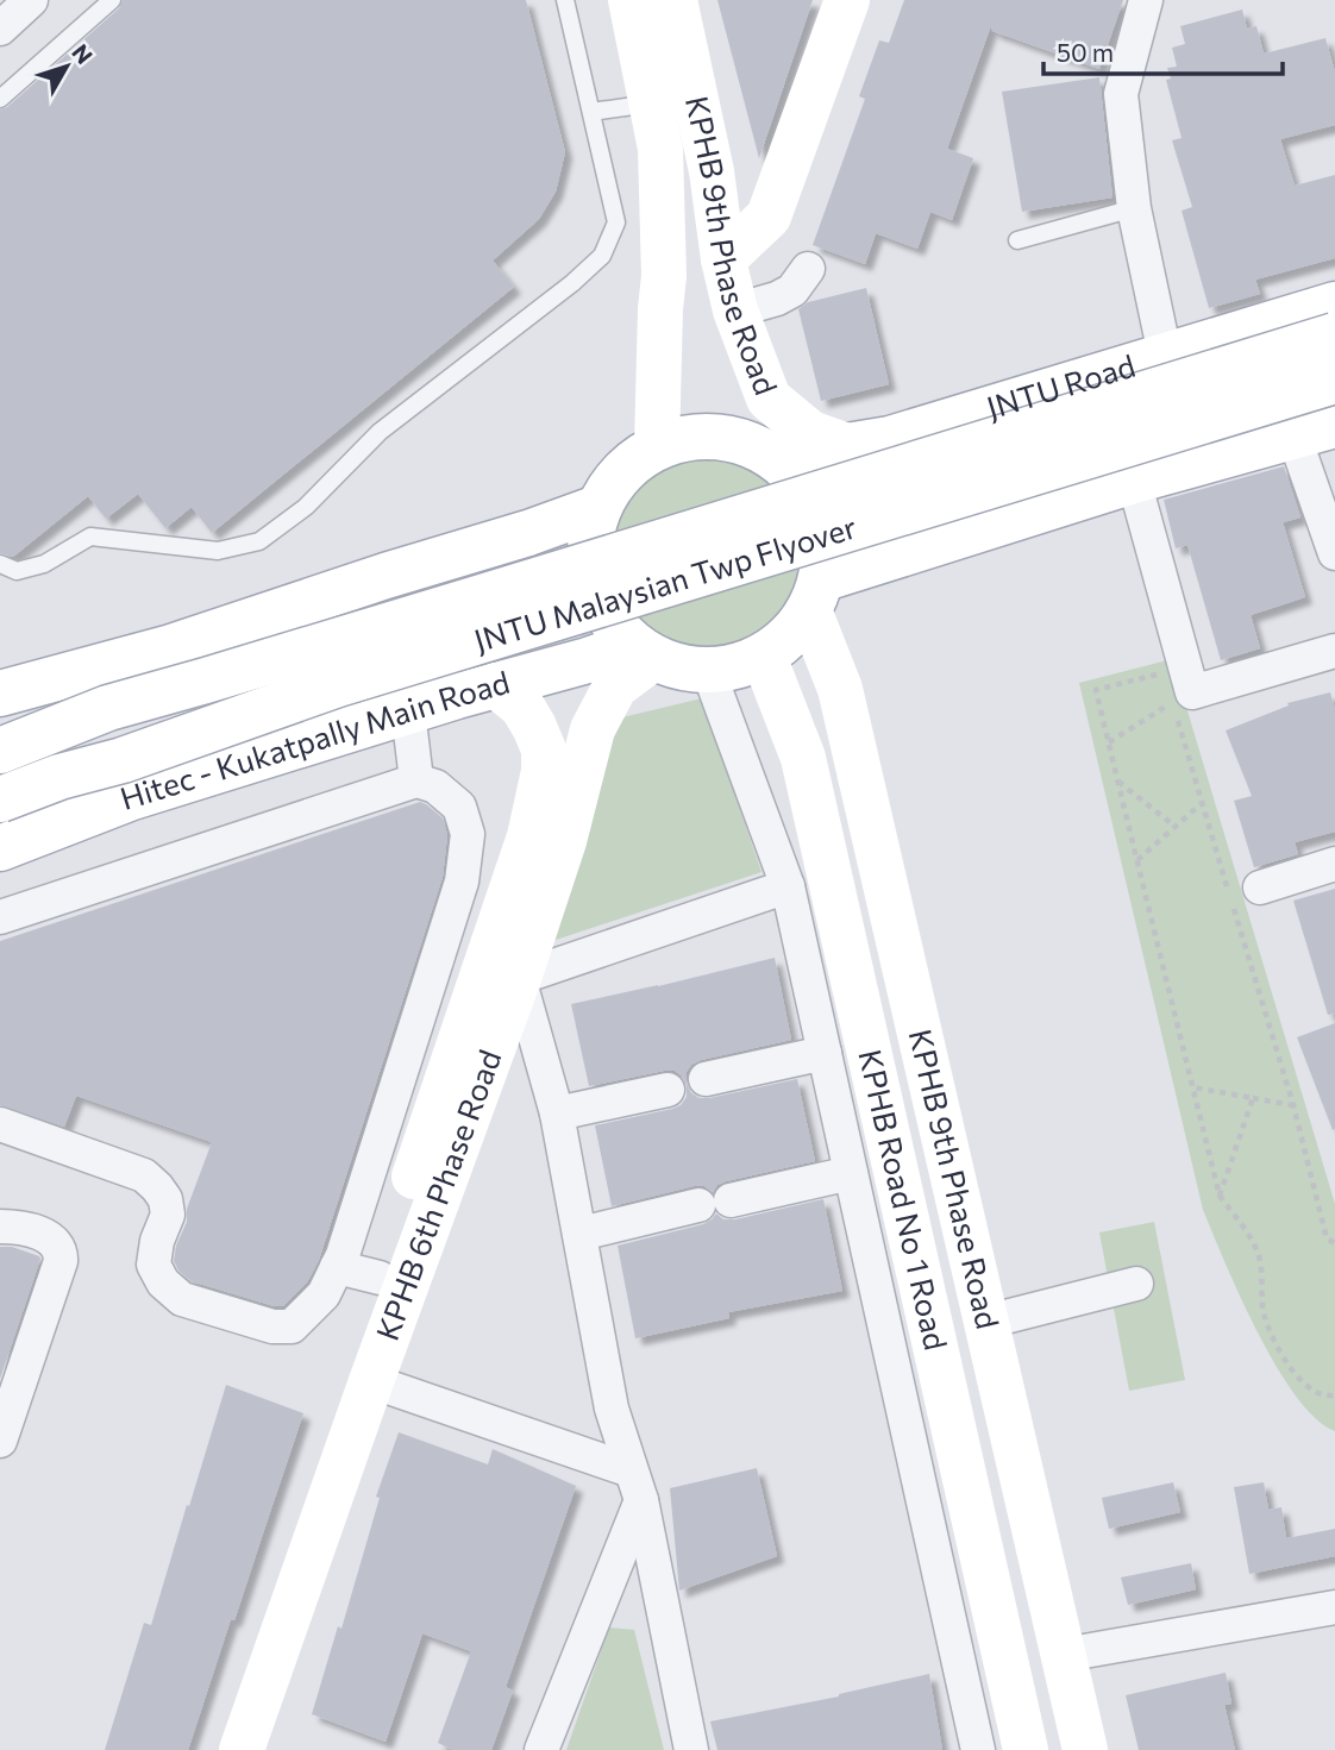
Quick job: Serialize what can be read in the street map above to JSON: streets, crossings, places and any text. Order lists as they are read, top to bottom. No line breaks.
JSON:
{"streets":{"main road":["KPHB 9th Phase Road","JNTU Road","JNTU Malaysian Twp Flyover","Hitec - Kukatpally Main Road","KPHB 6th Phase Road","KPHB Road No 1 Road"]},"crossings":[["KPHB 9th Phase Road","JNTU Road"],["KPHB 9th Phase Road","Hitec - Kukatpally Main Road"],["KPHB 9th Phase Road","KPHB 6th Phase Road"],["KPHB 9th Phase Road","KPHB Road No 1 Road"],["JNTU Road","Hitec - Kukatpally Main Road"],["JNTU Road","KPHB 6th Phase Road"],["JNTU Road","KPHB Road No 1 Road"],["Hitec - Kukatpally Main Road","KPHB 6th Phase Road"],["Hitec - Kukatpally Main Road","KPHB Road No 1 Road"],["KPHB 6th Phase Road","KPHB Road No 1 Road"]],"scale_bar":"50 m","north":"top right"}
